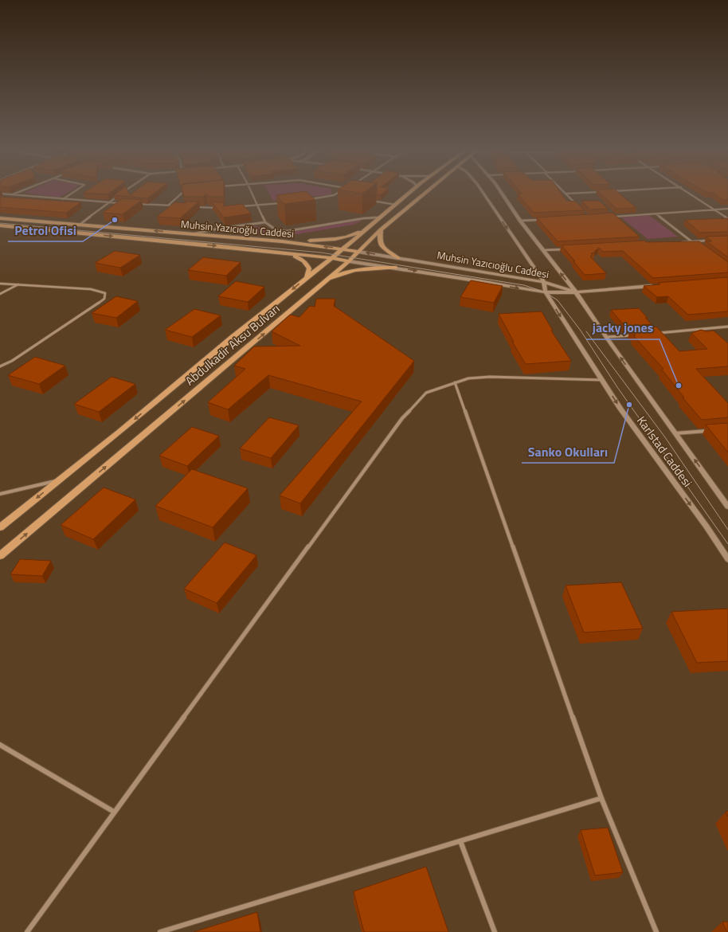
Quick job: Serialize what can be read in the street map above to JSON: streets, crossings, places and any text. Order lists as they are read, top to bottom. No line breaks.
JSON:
{"streets":{"main road":["Muhsin Yazıcıoğlu Caddesi","Abdulkadir Aksu Bulvarı"],"street":["Karlstad Caddesi"]},"crossings":[["Muhsin Yazıcıoğlu Caddesi","Abdulkadir Aksu Bulvarı"],["Muhsin Yazıcıoğlu Caddesi","Karlstad Caddesi"]],"places":["Petrol Ofisi","jacky jones","Sanko Okulları"]}
